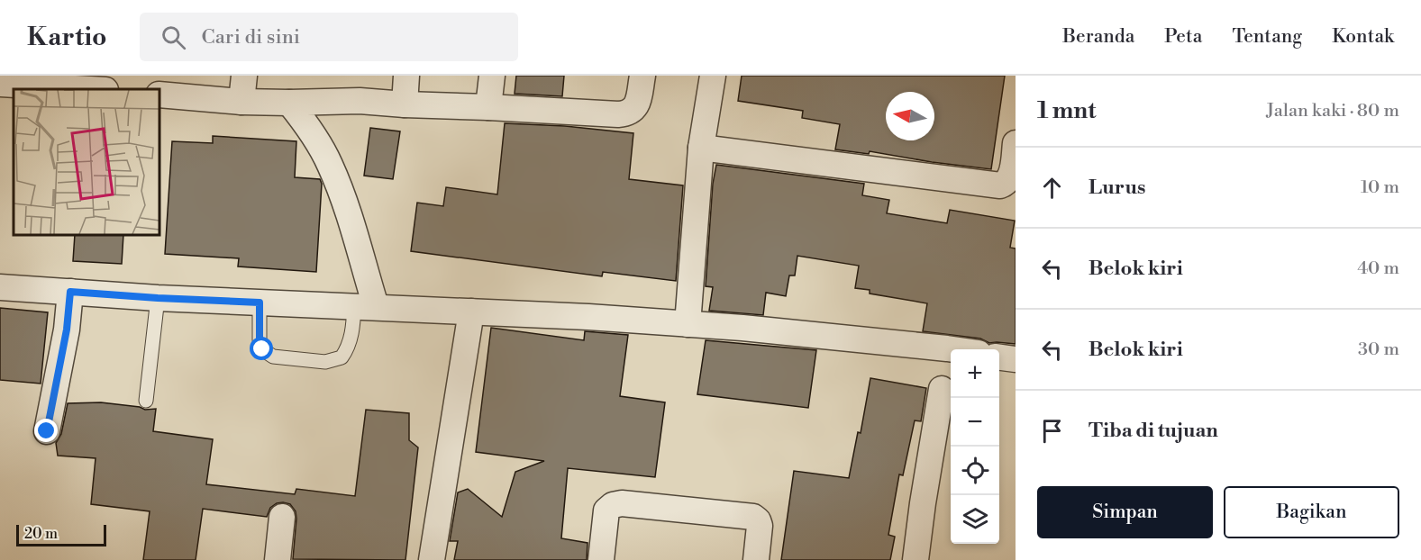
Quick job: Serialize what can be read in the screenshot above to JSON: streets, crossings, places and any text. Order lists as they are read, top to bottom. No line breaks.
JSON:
{"scale_bar":"20 m","north":"left","page":{"header":"Kartio","search":"Cari di sini","nav":["Beranda","Peta","Tentang","Kontak"],"heading":["1 mnt","Jalan kaki · 80 m"],"list":[["Lurus","10 m"],["Belok kiri","40 m"],["Belok kiri","30 m"],"Tiba di tujuan"],"map_buttons":["+","−"],"buttons":["Simpan","Bagikan"],"scale":"20 m"}}
